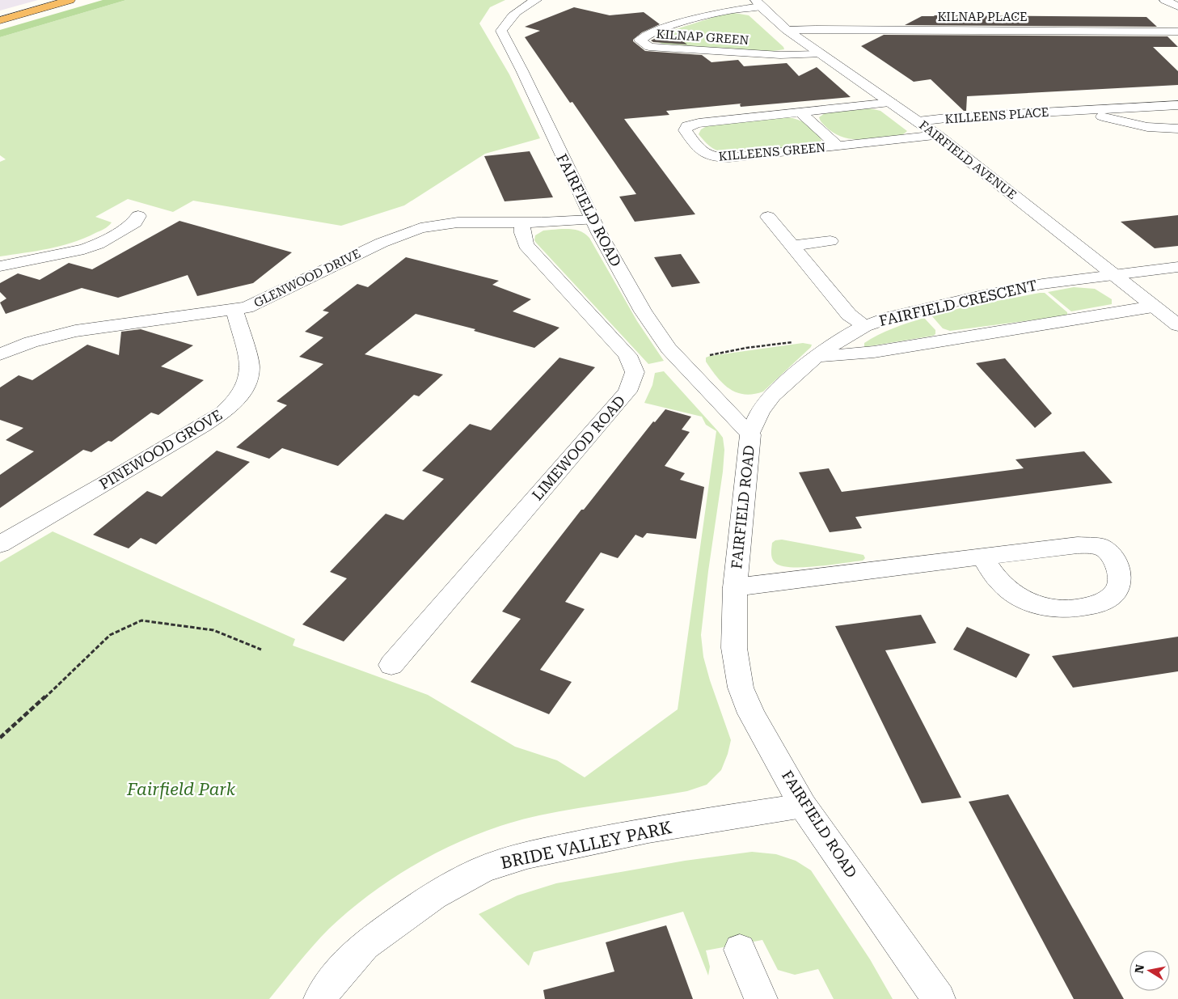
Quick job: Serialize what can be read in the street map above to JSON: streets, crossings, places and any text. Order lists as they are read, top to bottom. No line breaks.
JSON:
{"streets":{"street":["KILNAP PLACE","KILNAP GREEN","KILLEENS PLACE","KILLEENS GREEN","FAIRFIELD AVENUE","FAIRFIELD ROAD","GLENWOOD DRIVE","FAIRFIELD CRESCENT","LIMEWOOD ROAD","PINEWOOD GROVE","BRIDE VALLEY PARK"]},"crossings":[["KILNAP PLACE","FAIRFIELD AVENUE"],["KILNAP GREEN","FAIRFIELD AVENUE"],["KILLEENS PLACE","FAIRFIELD AVENUE"],["KILLEENS GREEN","FAIRFIELD AVENUE"],["FAIRFIELD AVENUE","FAIRFIELD CRESCENT"],["FAIRFIELD ROAD","GLENWOOD DRIVE"],["FAIRFIELD ROAD","FAIRFIELD CRESCENT"],["FAIRFIELD ROAD","BRIDE VALLEY PARK"],["GLENWOOD DRIVE","LIMEWOOD ROAD"],["GLENWOOD DRIVE","PINEWOOD GROVE"]],"parks":["Fairfield Park"],"north":"left"}
